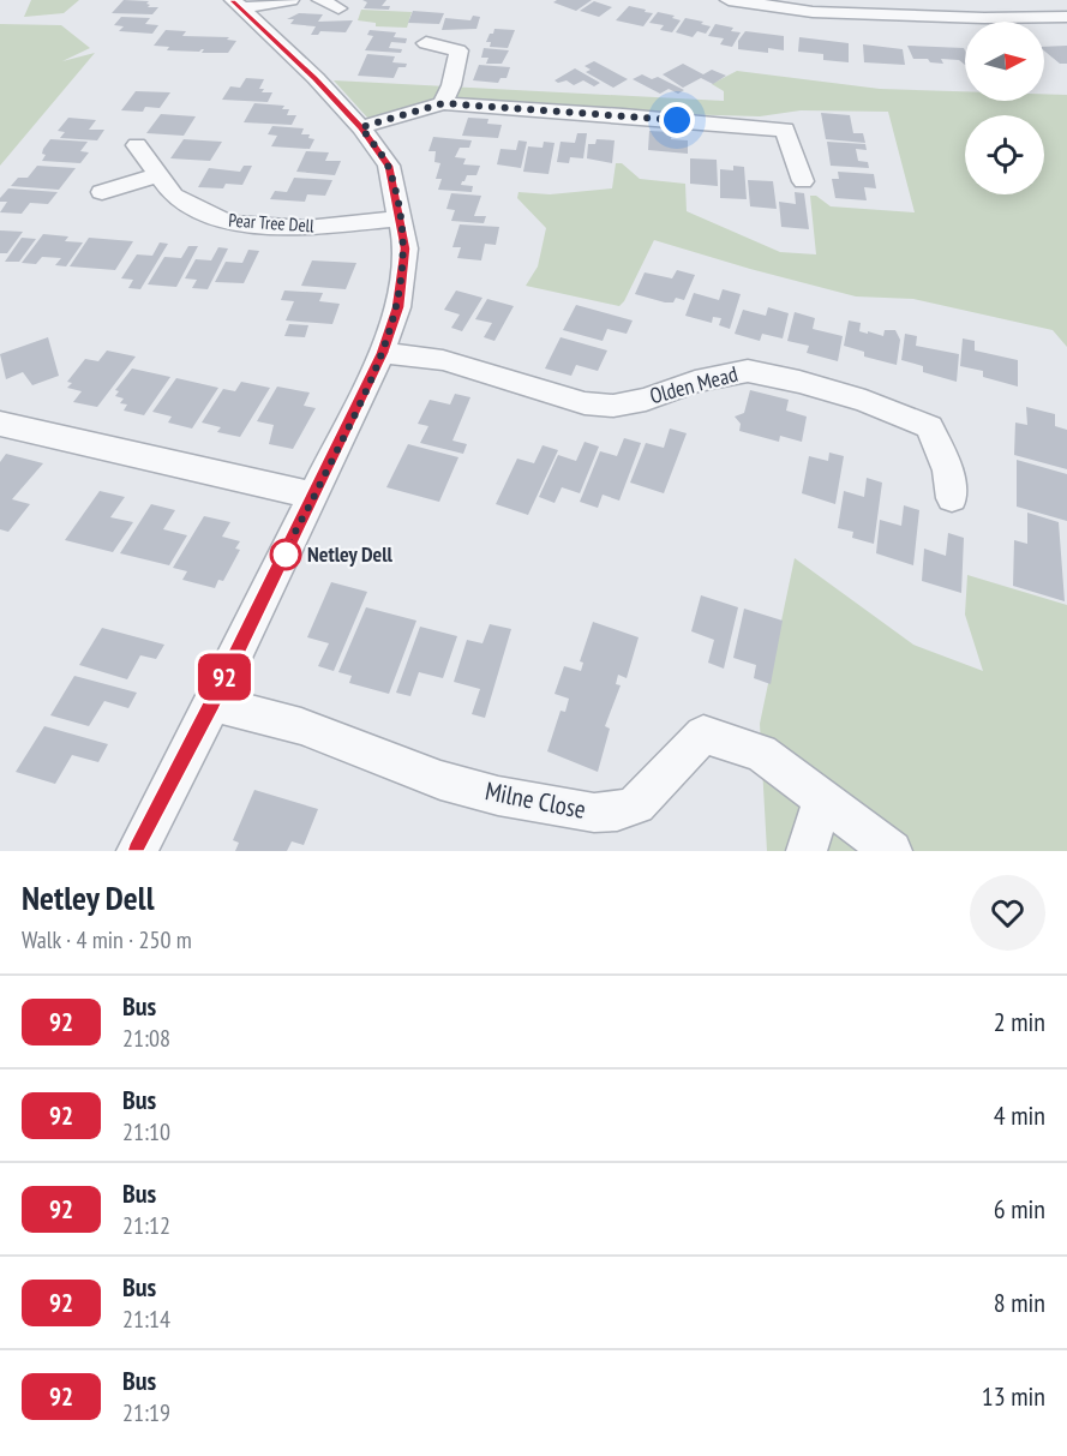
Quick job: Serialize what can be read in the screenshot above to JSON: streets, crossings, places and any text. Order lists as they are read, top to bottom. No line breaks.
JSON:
{"streets":{"street":["Pear Tree Dell","Olden Mead","Milne Close"]},"places":["Netley Dell"],"lines":["bus line 92"],"north":"right","page":{"on_map":"92","heading":["Netley Dell","Walk · 4 min · 250 m"],"list":[{"mark":"92","name":"Bus","note":"21:08","value":"2 min"},{"mark":"92","name":"Bus","note":"21:10","value":"4 min"},{"mark":"92","name":"Bus","note":"21:12","value":"6 min"},{"mark":"92","name":"Bus","note":"21:14","value":"8 min"},{"mark":"92","name":"Bus","note":"21:19","value":"13 min"}]}}
